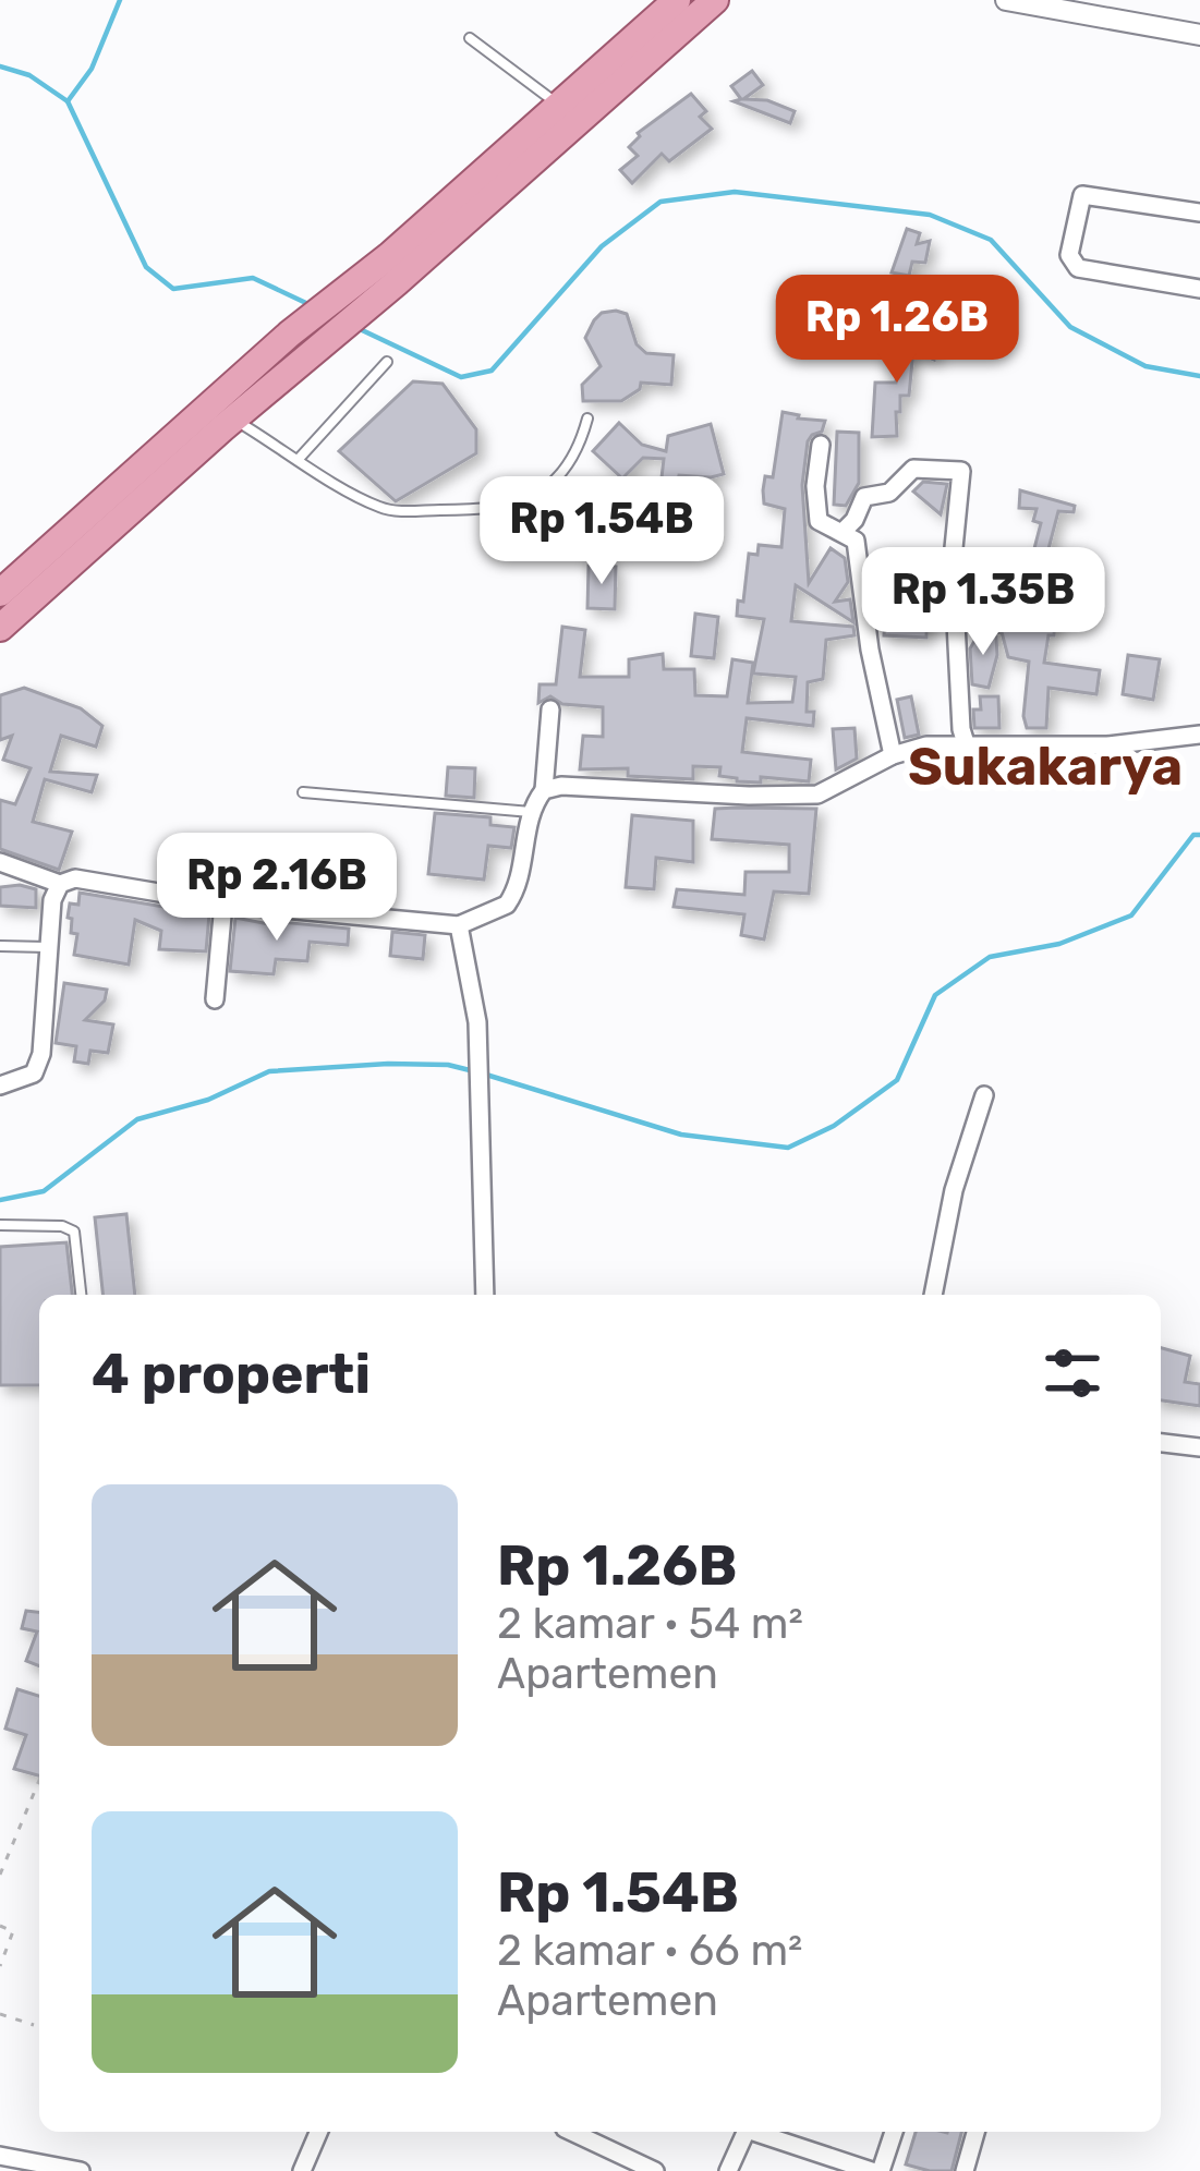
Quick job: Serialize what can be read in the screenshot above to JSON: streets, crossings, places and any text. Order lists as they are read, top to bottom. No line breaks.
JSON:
{"districts":["Sukakarya"],"page":{"price":["Rp 1.26B","Rp 1.54B","Rp 1.35B","Rp 2.16B"],"heading":"4 properti","list":[{"name":"Rp 1.26B","note":"2 kamar · 54 m² · Apartemen"},{"name":"Rp 1.54B","note":"2 kamar · 66 m² · Apartemen"}]}}
